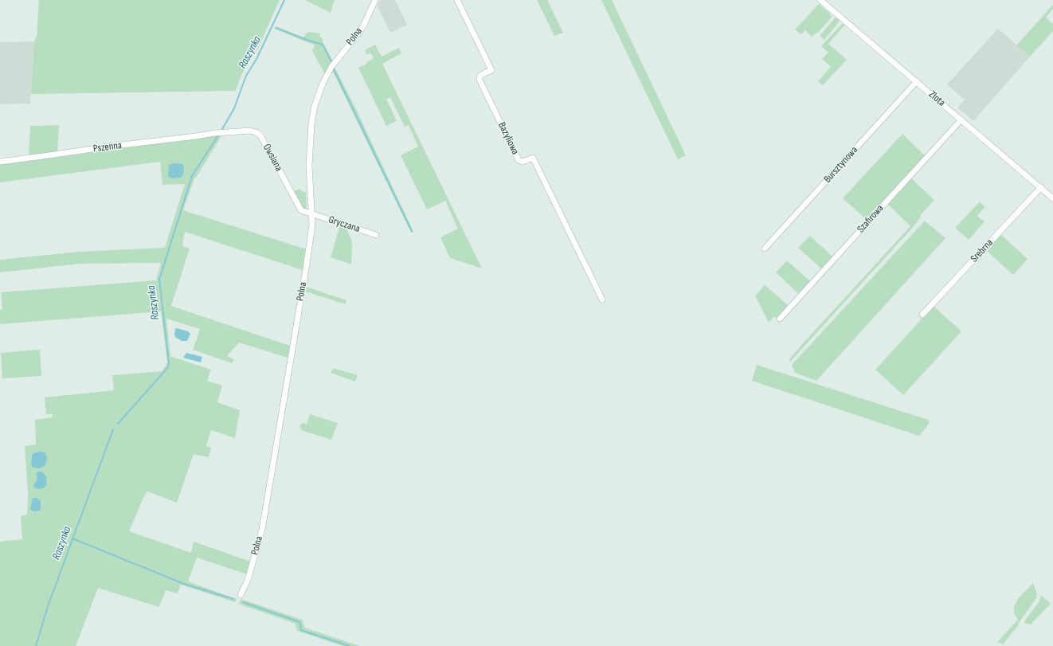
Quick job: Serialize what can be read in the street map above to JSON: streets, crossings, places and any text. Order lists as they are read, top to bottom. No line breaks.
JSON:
{"streets":{"street":["Polna","Złota","Bazyliowa","Pszenna","Owsiana","Bursztynowa","Szafirowa","Gryczana","Srebrna"]},"crossings":[["Polna","Owsiana"],["Polna","Gryczana"],["Złota","Bursztynowa"],["Złota","Szafirowa"],["Złota","Srebrna"],["Pszenna","Owsiana"],["Owsiana","Gryczana"]],"water":["Raszynka"]}
